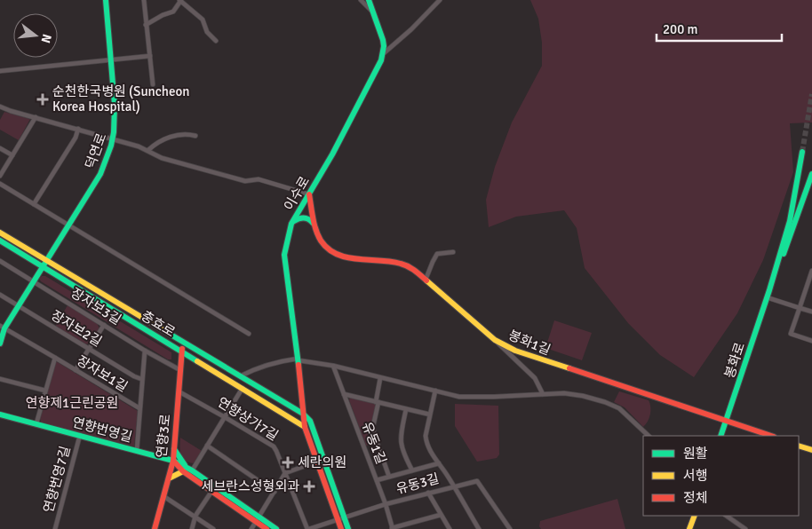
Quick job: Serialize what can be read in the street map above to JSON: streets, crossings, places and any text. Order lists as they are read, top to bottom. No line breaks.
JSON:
{"streets":{"main road":["덕연로","이수로","충효로","봉화1길","봉화로","연향번영길","연향3로"],"street":["장자보3길","장자보2길","장자보1길","연향상가7길","유동1길","연향번영7길","유동3길"]},"crossings":[["덕연로","장자보3길"],["덕연로","충효로"],["덕연로","장자보2길"],["덕연로","장자보1길"],["이수로","충효로"],["이수로","봉화1길"],["이수로","유동3길"],["장자보3길","연향3로"],["충효로","연향3로"],["봉화1길","봉화로"],["연향상가7길","연향3로"],["연향상가7길","유동3길"],["연향번영길","연향3로"],["연향번영길","연향번영7길"],["유동1길","유동3길"]],"parks":["연향제1근린공원"],"places":{"health":["순천한국병원 (Suncheon Korea Hospital)","세란의원","세브란스성형외과"]},"legend":["원활","서행","정체"],"scale_bar":"200 m","north":"right"}
